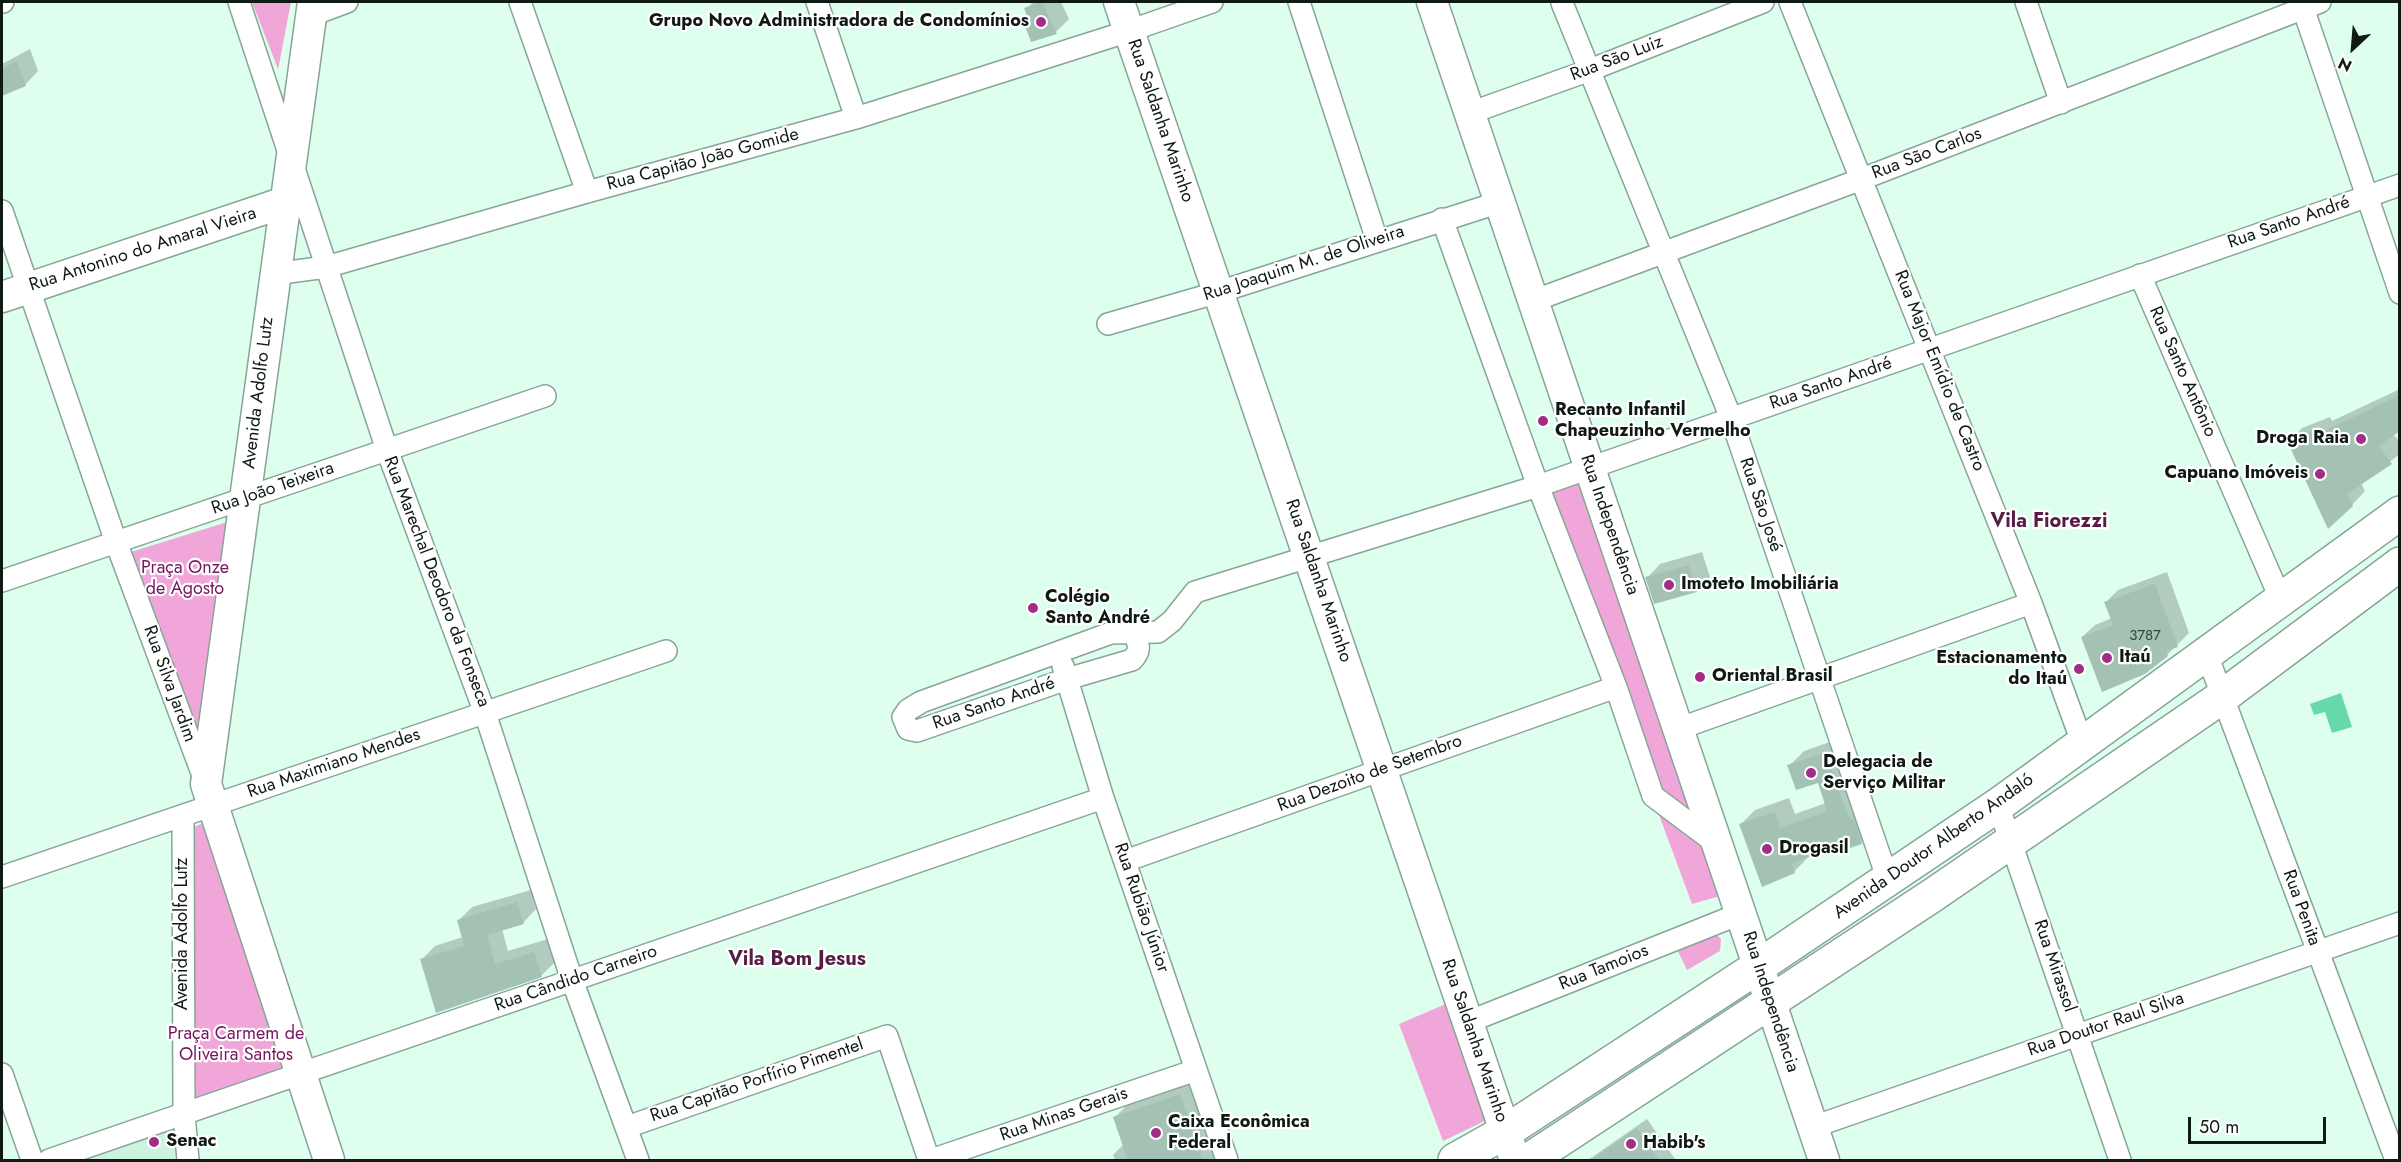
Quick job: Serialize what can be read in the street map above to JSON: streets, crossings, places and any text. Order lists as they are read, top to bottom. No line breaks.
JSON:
{"streets":{"main road":["Avenida Doutor Alberto Andaló"],"street":["Rua São Luiz","Rua Saldanha Marinho","Rua São Carlos","Rua Capitão João Gomide","Rua Santo André","Rua Antonino do Amaral Vieira","Rua Joaquim M. de Oliveira","Rua Major Emídio de Castro","Rua Santo Antônio","Avenida Adolfo Lutz","Rua João Teixeira","Rua São José","Rua Independência","Rua Marechal Deodoro da Fonseca","Rua Silva Jardim","Rua Maximiano Mendes","Rua Dezoito de Setembro","Rua Rubião Júnior","Rua Penita","Rua Mirassol","Rua Tamoios","Rua Cândido Carneiro","Rua Doutor Raul Silva","Rua Capitão Porfírio Pimentel","Rua Minas Gerais"]},"crossings":[["Rua São Luiz","Rua São José"],["Rua São Luiz","Rua Independência"],["Rua Saldanha Marinho","Rua Capitão João Gomide"],["Rua Saldanha Marinho","Rua Santo André"],["Rua Saldanha Marinho","Rua Joaquim M. de Oliveira"],["Rua Saldanha Marinho","Rua Dezoito de Setembro"],["Rua Saldanha Marinho","Avenida Doutor Alberto Andaló"],["Rua Saldanha Marinho","Rua Tamoios"],["Rua São Carlos","Rua Major Emídio de Castro"],["Rua São Carlos","Rua São José"],["Rua São Carlos","Rua Independência"],["Rua Capitão João Gomide","Avenida Adolfo Lutz"],["Rua Capitão João Gomide","Rua Marechal Deodoro da Fonseca"],["Rua Santo André","Rua Major Emídio de Castro"],["Rua Santo André","Rua Santo Antônio"],["Rua Santo André","Rua São José"],["Rua Santo André","Rua Independência"],["Rua Santo André","Rua Rubião Júnior"],["Rua Antonino do Amaral Vieira","Avenida Adolfo Lutz"],["Rua Antonino do Amaral Vieira","Rua Silva Jardim"],["Rua Joaquim M. de Oliveira","Rua Independência"],["Rua Major Emídio de Castro","Avenida Doutor Alberto Andaló"],["Rua Santo Antônio","Avenida Doutor Alberto Andaló"],["Avenida Adolfo Lutz","Rua João Teixeira"],["Avenida Adolfo Lutz","Rua Marechal Deodoro da Fonseca"],["Avenida Adolfo Lutz","Rua Silva Jardim"],["Avenida Adolfo Lutz","Rua Maximiano Mendes"],["Avenida Adolfo Lutz","Rua Cândido Carneiro"],["Rua João Teixeira","Rua Marechal Deodoro da Fonseca"],["Rua João Teixeira","Rua Silva Jardim"],["Rua São José","Avenida Doutor Alberto Andaló"],["Rua Independência","Avenida Doutor Alberto Andaló"],["Rua Independência","Rua Tamoios"],["Rua Independência","Rua Doutor Raul Silva"],["Rua Marechal Deodoro da Fonseca","Rua Maximiano Mendes"],["Rua Marechal Deodoro da Fonseca","Rua Cândido Carneiro"],["Rua Marechal Deodoro da Fonseca","Rua Capitão Porfírio Pimentel"],["Rua Silva Jardim","Rua Maximiano Mendes"],["Rua Silva Jardim","Rua Cândido Carneiro"],["Rua Dezoito de Setembro","Rua Rubião Júnior"],["Avenida Doutor Alberto Andaló","Rua Penita"],["Avenida Doutor Alberto Andaló","Rua Mirassol"],["Rua Rubião Júnior","Rua Cândido Carneiro"],["Rua Rubião Júnior","Rua Minas Gerais"],["Rua Penita","Rua Doutor Raul Silva"],["Rua Mirassol","Rua Doutor Raul Silva"],["Rua Capitão Porfírio Pimentel","Rua Minas Gerais"]],"districts":["Vila Fiorezzi","Vila Bom Jesus"],"parks":["Praça Onze de Agosto","Praça Carmem de Oliveira Santos"],"places":["Grupo Novo Administradora de Condomínios","Recanto Infantil Chapeuzinho Vermelho","Droga Raia","Capuano Imóveis","Imoteto Imobiliária","Colégio Santo André","Itaú","Estacionamento do Itaú","Oriental Brasil","Delegacia de Serviço Militar","Drogasil","Caixa Econômica Federal","Senac","Habib's"],"house_numbers":["3787"],"scale_bar":"50 m","north":"bottom left"}
